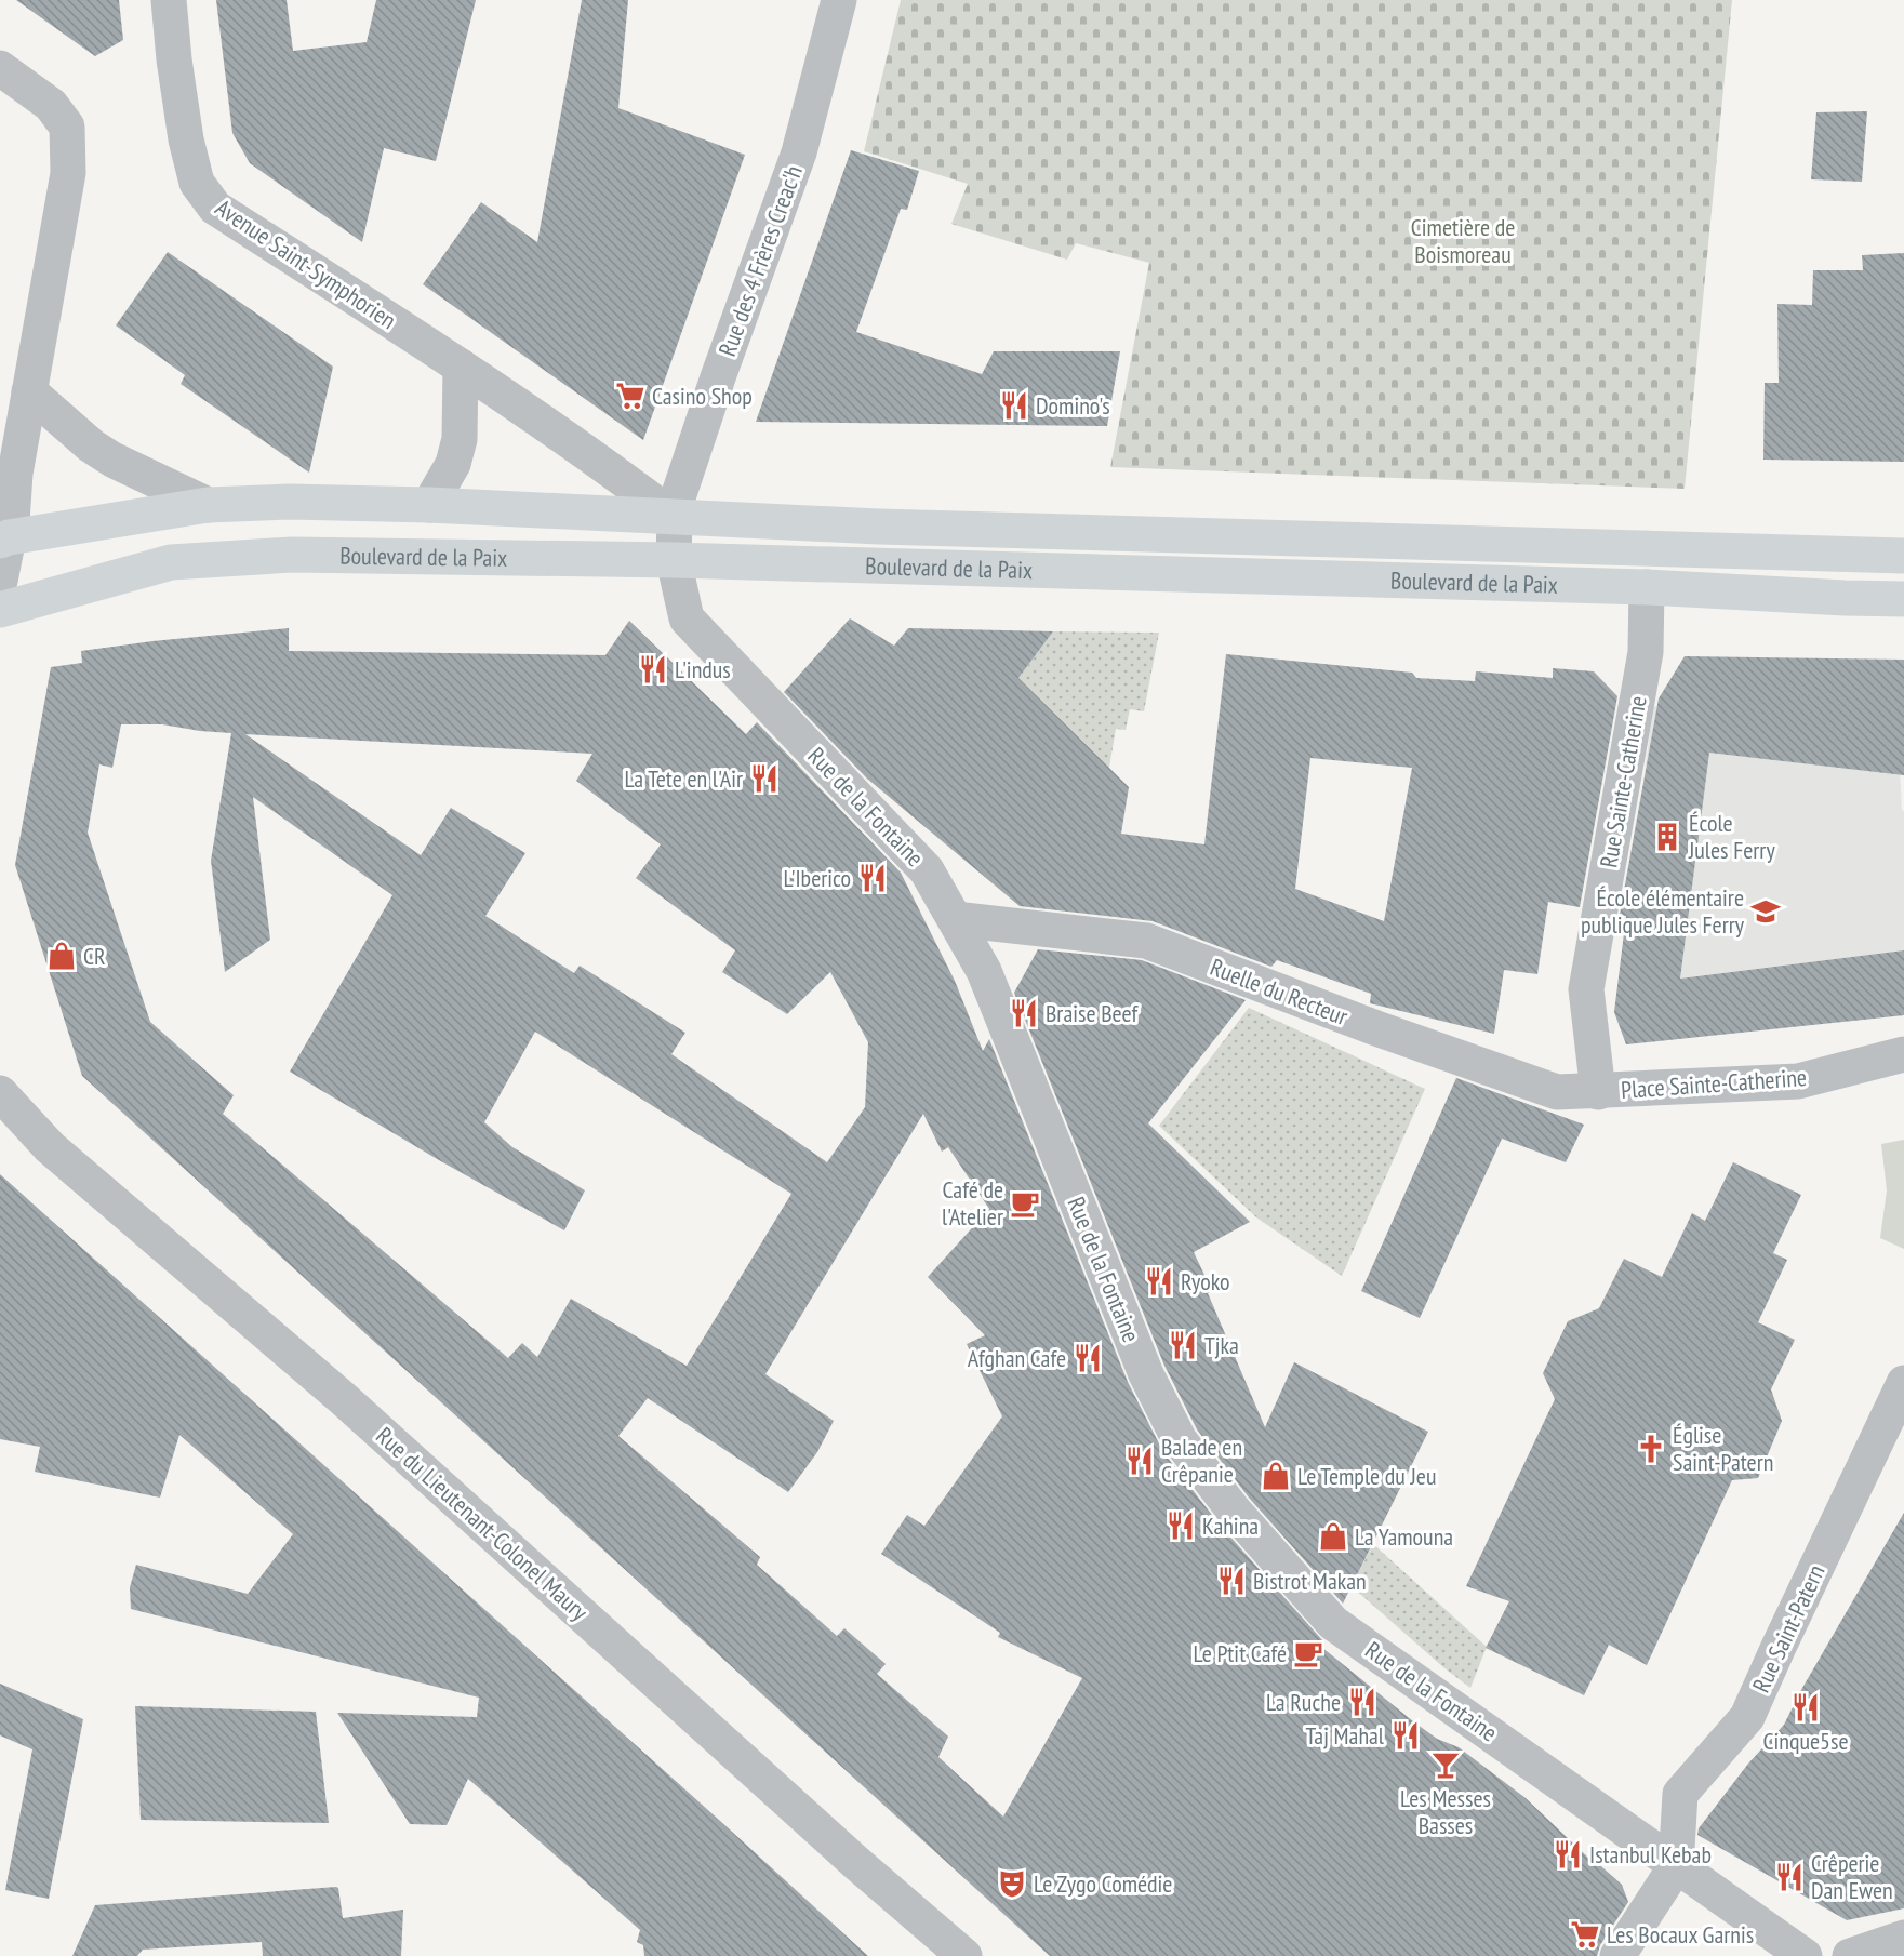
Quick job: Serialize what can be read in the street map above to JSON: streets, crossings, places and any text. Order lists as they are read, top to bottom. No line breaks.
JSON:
{"streets":{"main road":["Boulevard de la Paix"],"street":["Rue des 4 Frères Creac'h","Avenue Saint-Symphorien","Rue Sainte-Catherine","Rue de la Fontaine","Ruelle du Recteur","Place Sainte-Catherine","Rue du Lieutenant-Colonel Maury","Rue Saint-Patern"]},"crossings":[["Rue des 4 Frères Creac'h","Avenue Saint-Symphorien"],["Rue des 4 Frères Creac'h","Boulevard de la Paix"],["Avenue Saint-Symphorien","Boulevard de la Paix"],["Boulevard de la Paix","Rue Sainte-Catherine"],["Boulevard de la Paix","Rue de la Fontaine"],["Rue Sainte-Catherine","Ruelle du Recteur"],["Rue Sainte-Catherine","Place Sainte-Catherine"],["Rue de la Fontaine","Ruelle du Recteur"],["Rue de la Fontaine","Rue Saint-Patern"],["Ruelle du Recteur","Place Sainte-Catherine"]],"parks":["Cimetière de Boismoreau"],"places":{"supermarket":["Casino Shop","Les Bocaux Garnis"],"restaurant":["Domino's","L'indus","La Tete en l'Air","L'Iberico","Braise Beef","Ryoko","Tjka","Afghan Cafe","Balade en Crêpanie","Kahina","Bistrot Makan","La Ruche","Cinque5se","Taj Mahal","Istanbul Kebab","Crêperie Dan Ewen"],"building":["École Jules Ferry"],"school or university":["École élémentaire publique Jules Ferry"],"shop":["CR","Le Temple du Jeu","La Yamouna"],"cafe":["Café de l'Atelier","Le Ptit Café"],"church":["Église Saint-Patern"],"bar":["Les Messes Basses"],"theatre":["Le Zygo Comédie"]}}
